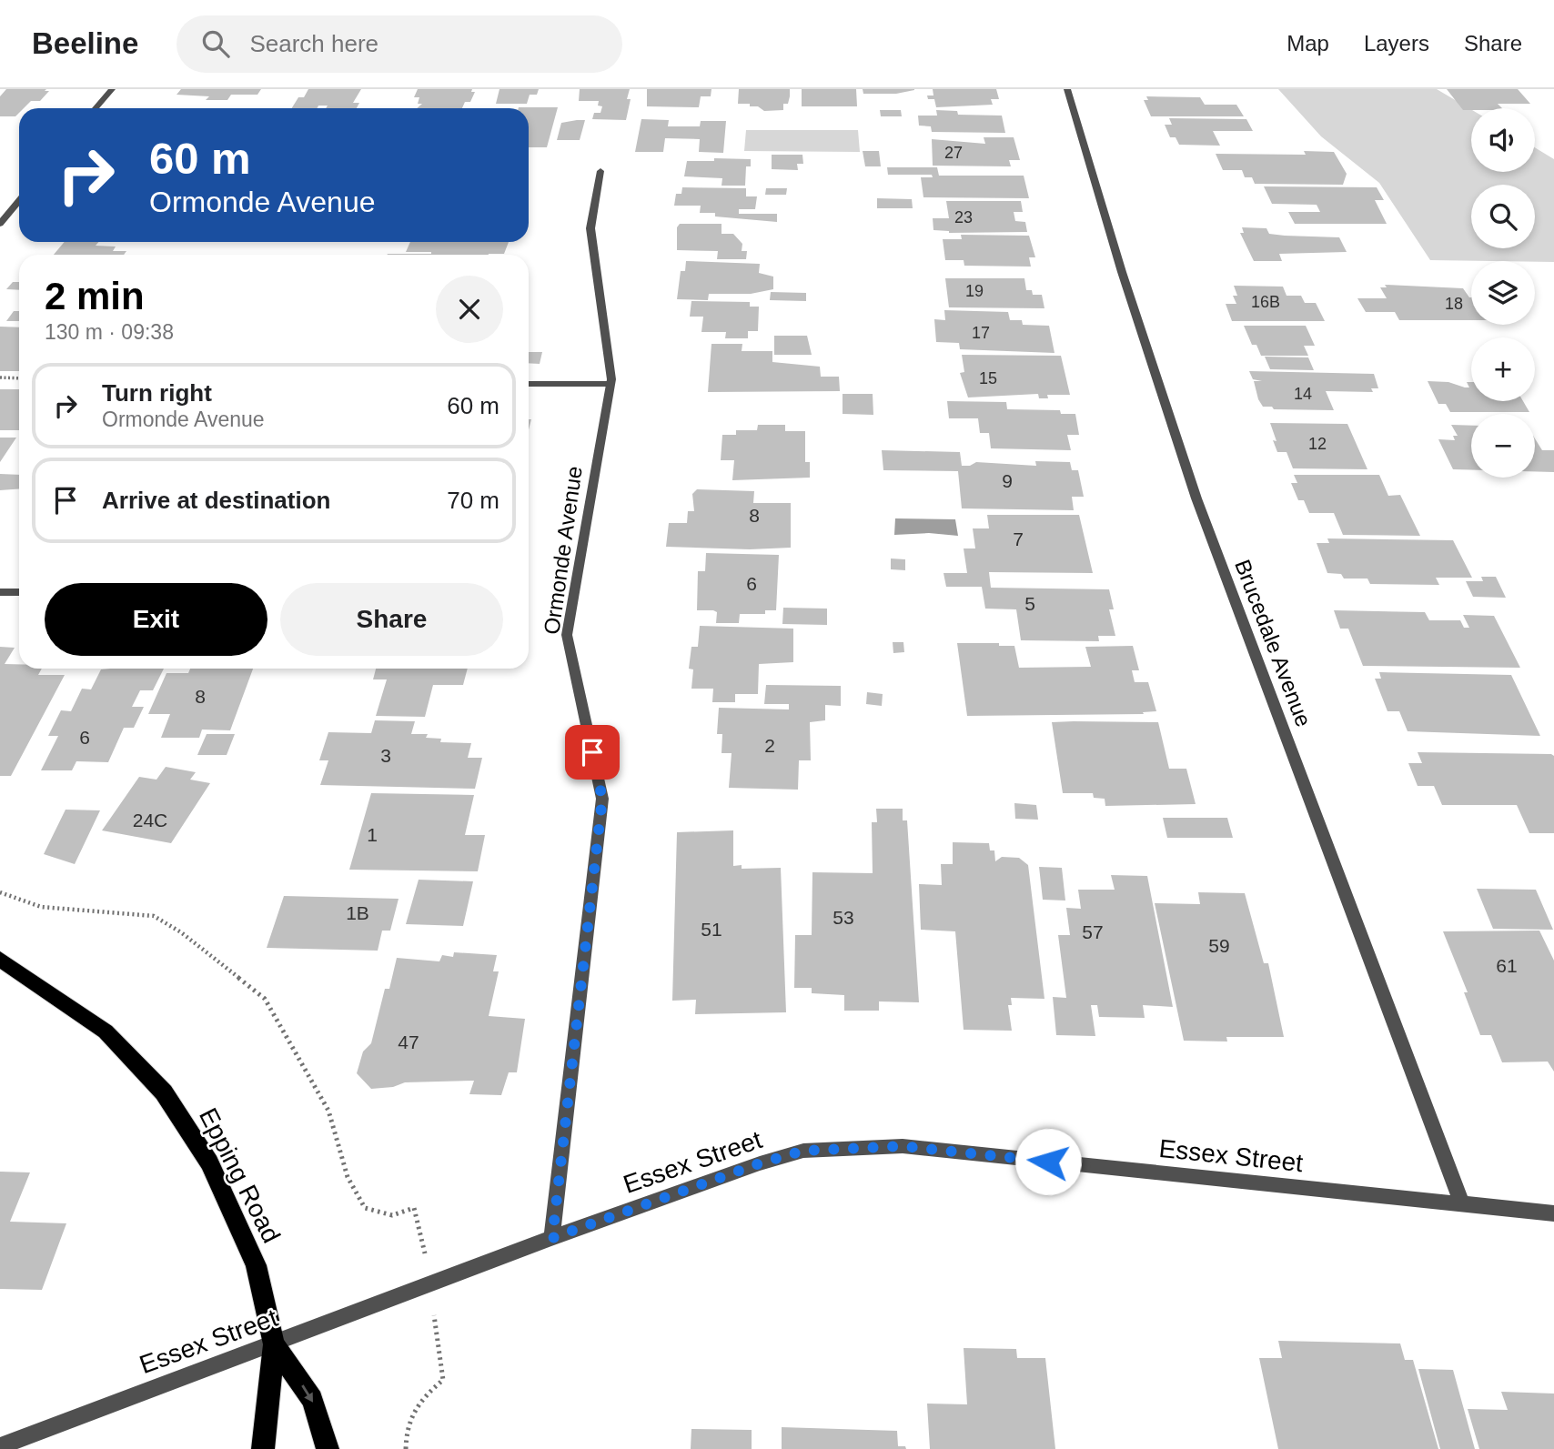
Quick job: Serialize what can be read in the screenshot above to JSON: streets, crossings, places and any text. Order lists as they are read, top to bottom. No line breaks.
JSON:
{"streets":{"main road":["Epping Road"],"street":["Ormonde Avenue","Brucedale Avenue","Essex Street"]},"crossings":[["Ormonde Avenue","Essex Street"],["Brucedale Avenue","Essex Street"],["Essex Street","Epping Road"]],"house_numbers":["27","23","19","16B","18","17","15","14","12","9","8","7","6","5","8","6","2","3","24C","1","1B","53","51","57","59","61","47"],"page":{"header":"Beeline","search":"Search here","nav":["Map","Layers","Share"],"map_buttons":["+","−"],"turn":["60 m","Ormonde Avenue"],"heading":["2 min","130 m · 09:38"],"list":[{"name":"Turn right","note":"Ormonde Avenue","value":"60 m"},{"name":"Arrive at destination","value":"70 m"}],"buttons":["Exit","Share"]}}
